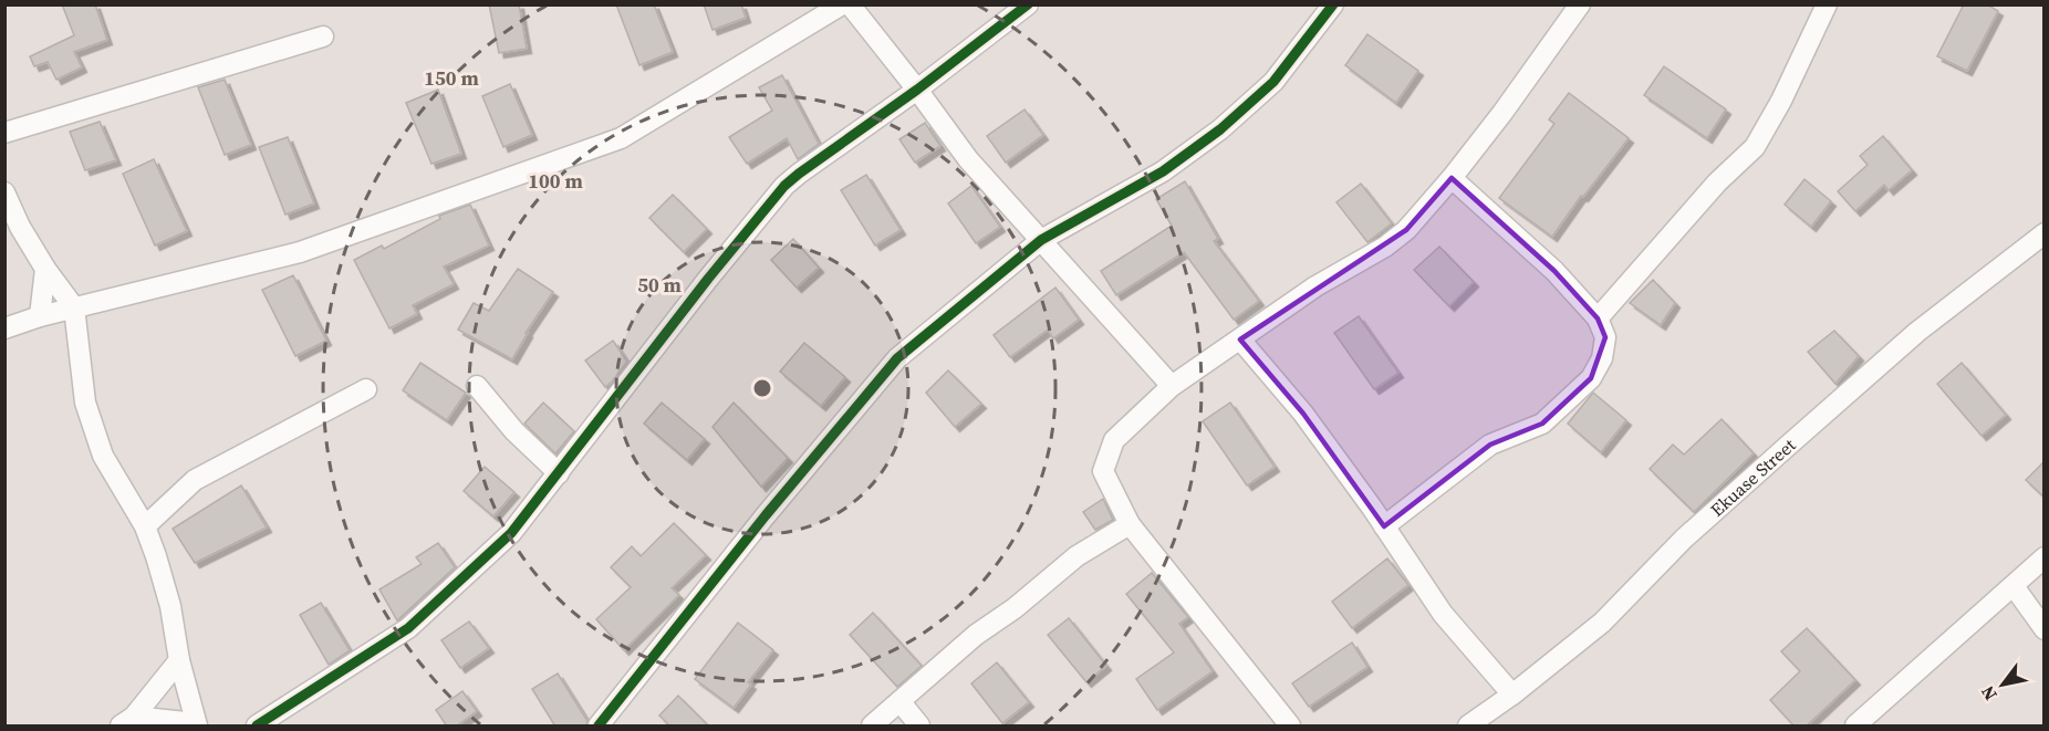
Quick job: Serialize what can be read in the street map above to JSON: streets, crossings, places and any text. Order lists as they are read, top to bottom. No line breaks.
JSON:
{"streets":{"street":["Ekuase Street"]},"north":"bottom left","rings":["150 m","100 m","50 m"]}
